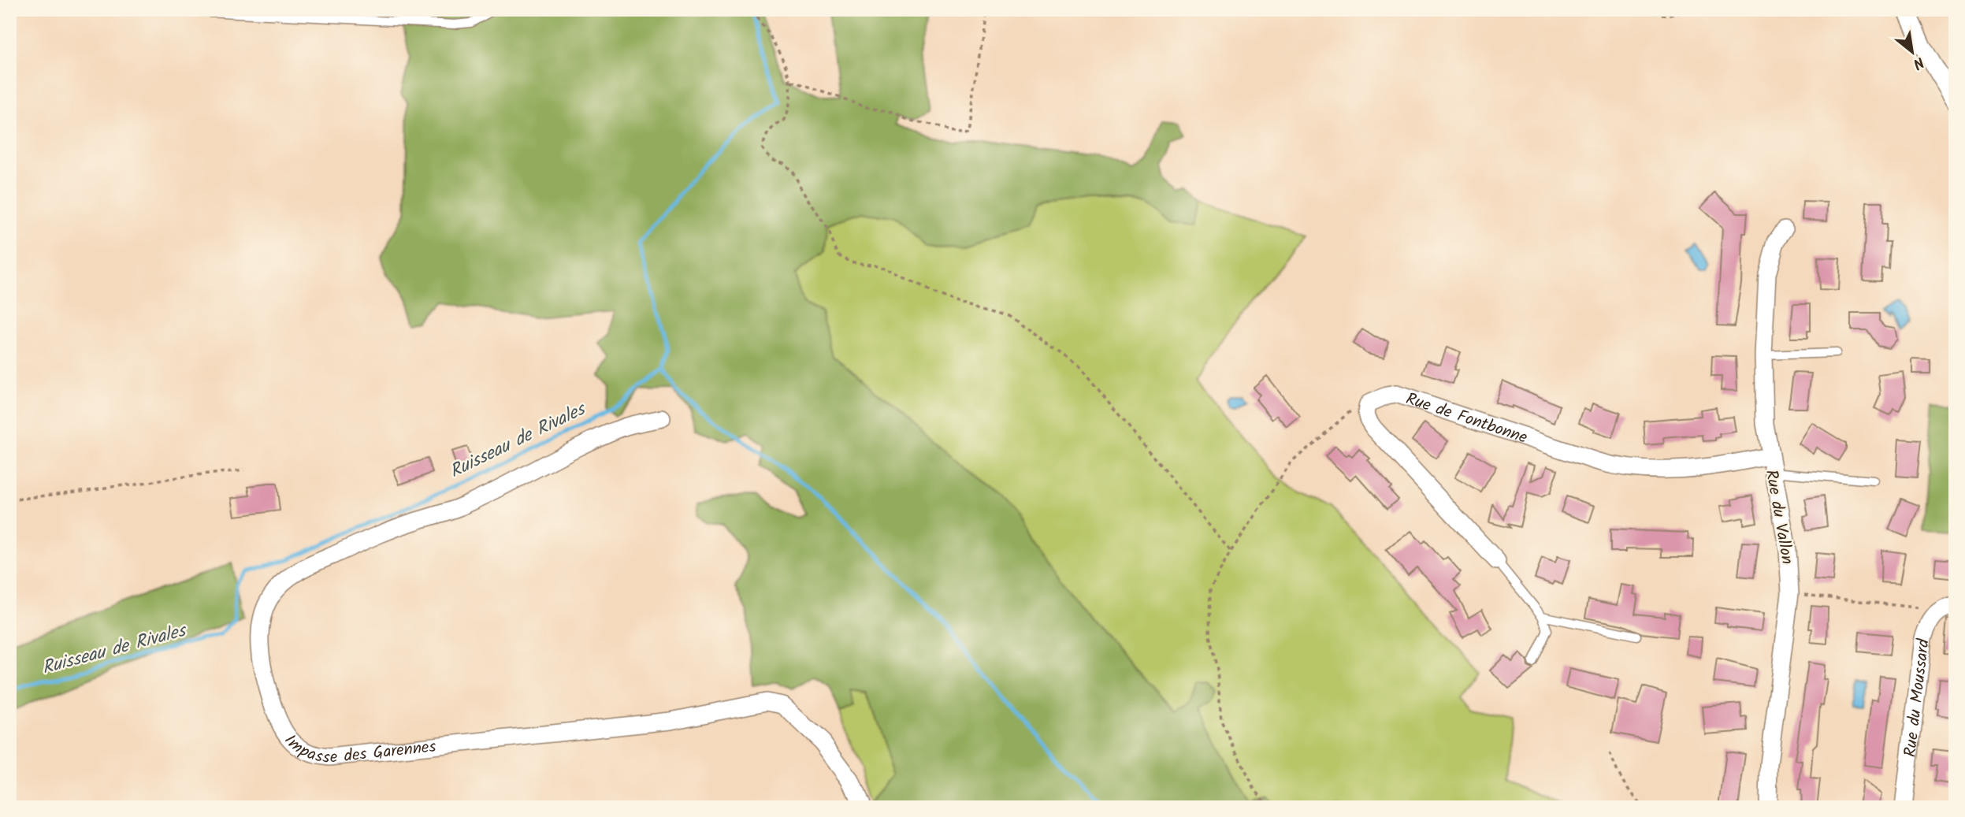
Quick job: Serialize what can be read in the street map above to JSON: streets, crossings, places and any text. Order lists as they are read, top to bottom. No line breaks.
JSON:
{"streets":{"street":["Rue de Fontbonne","Rue du Vallon","Rue du Moussard","Impasse des Garennes"]},"crossings":[["Rue de Fontbonne","Rue du Vallon"]],"water":["Ruisseau de Rivales"],"north":"bottom right"}
